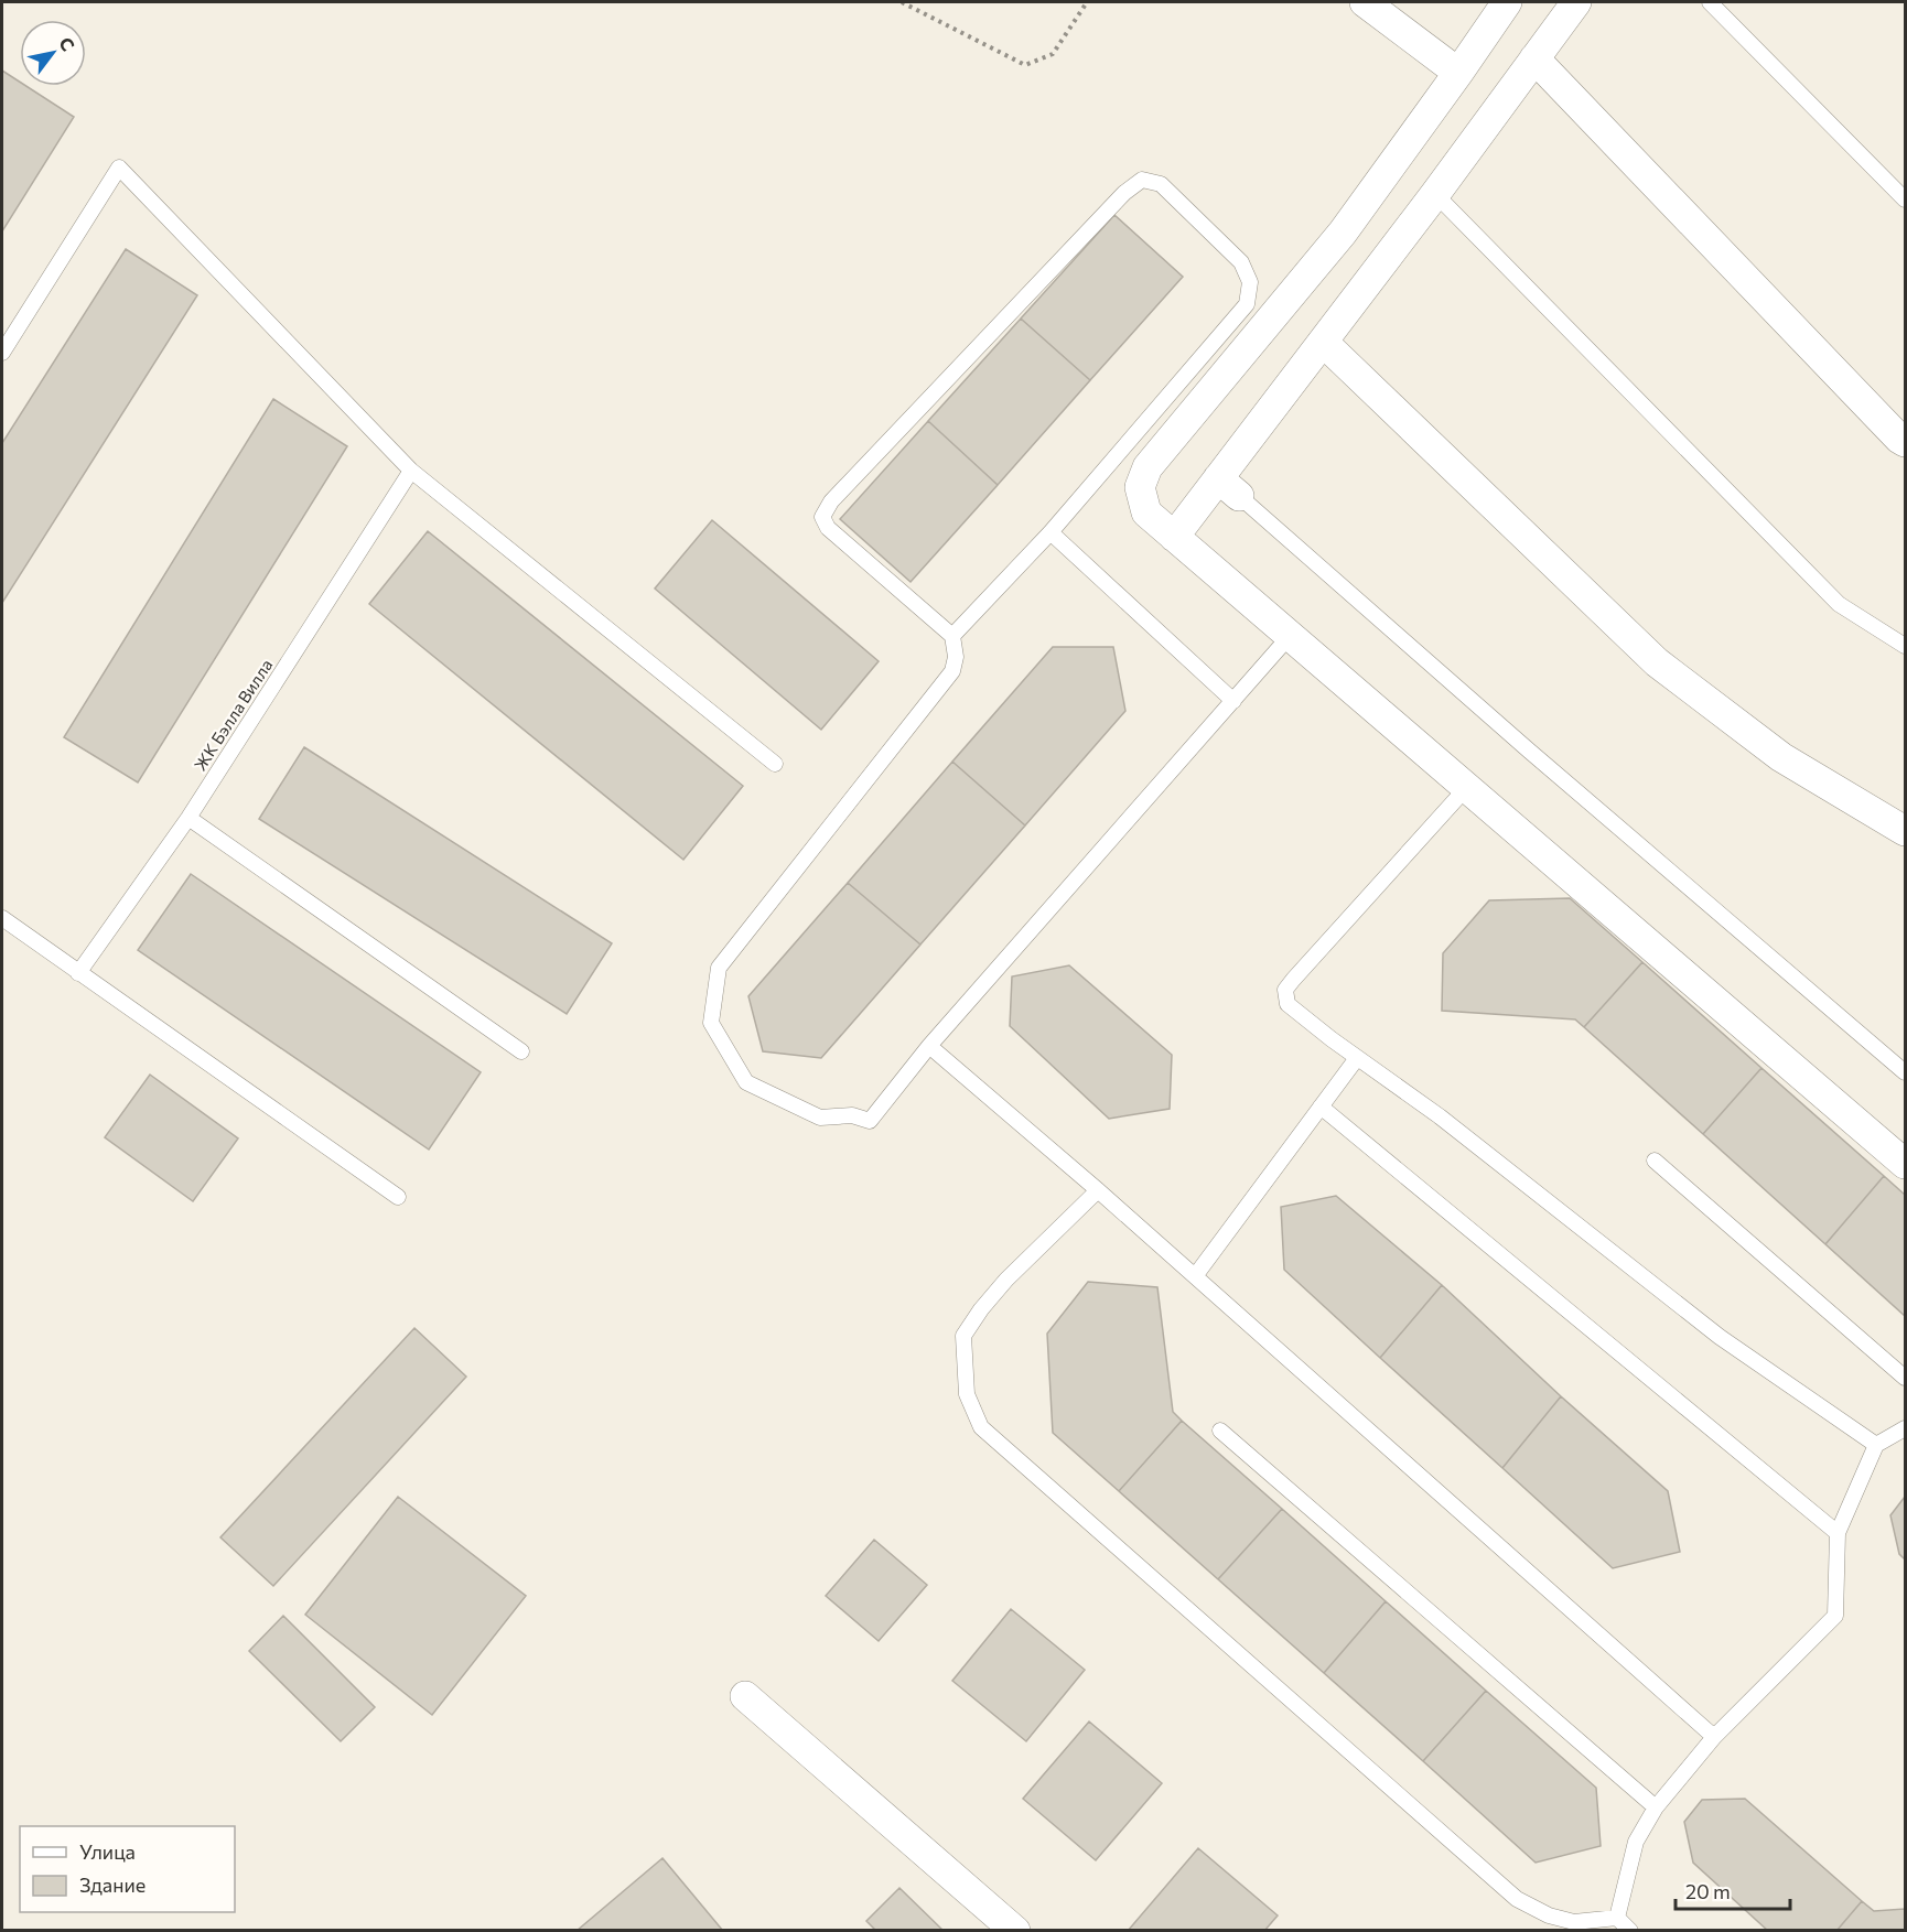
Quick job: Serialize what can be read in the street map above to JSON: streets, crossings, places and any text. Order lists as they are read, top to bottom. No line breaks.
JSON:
{"streets":{"lane":["ЖК Бэлла Вилла"]},"legend":["Улица","Здание"],"scale_bar":"20 m","north":"top right"}
